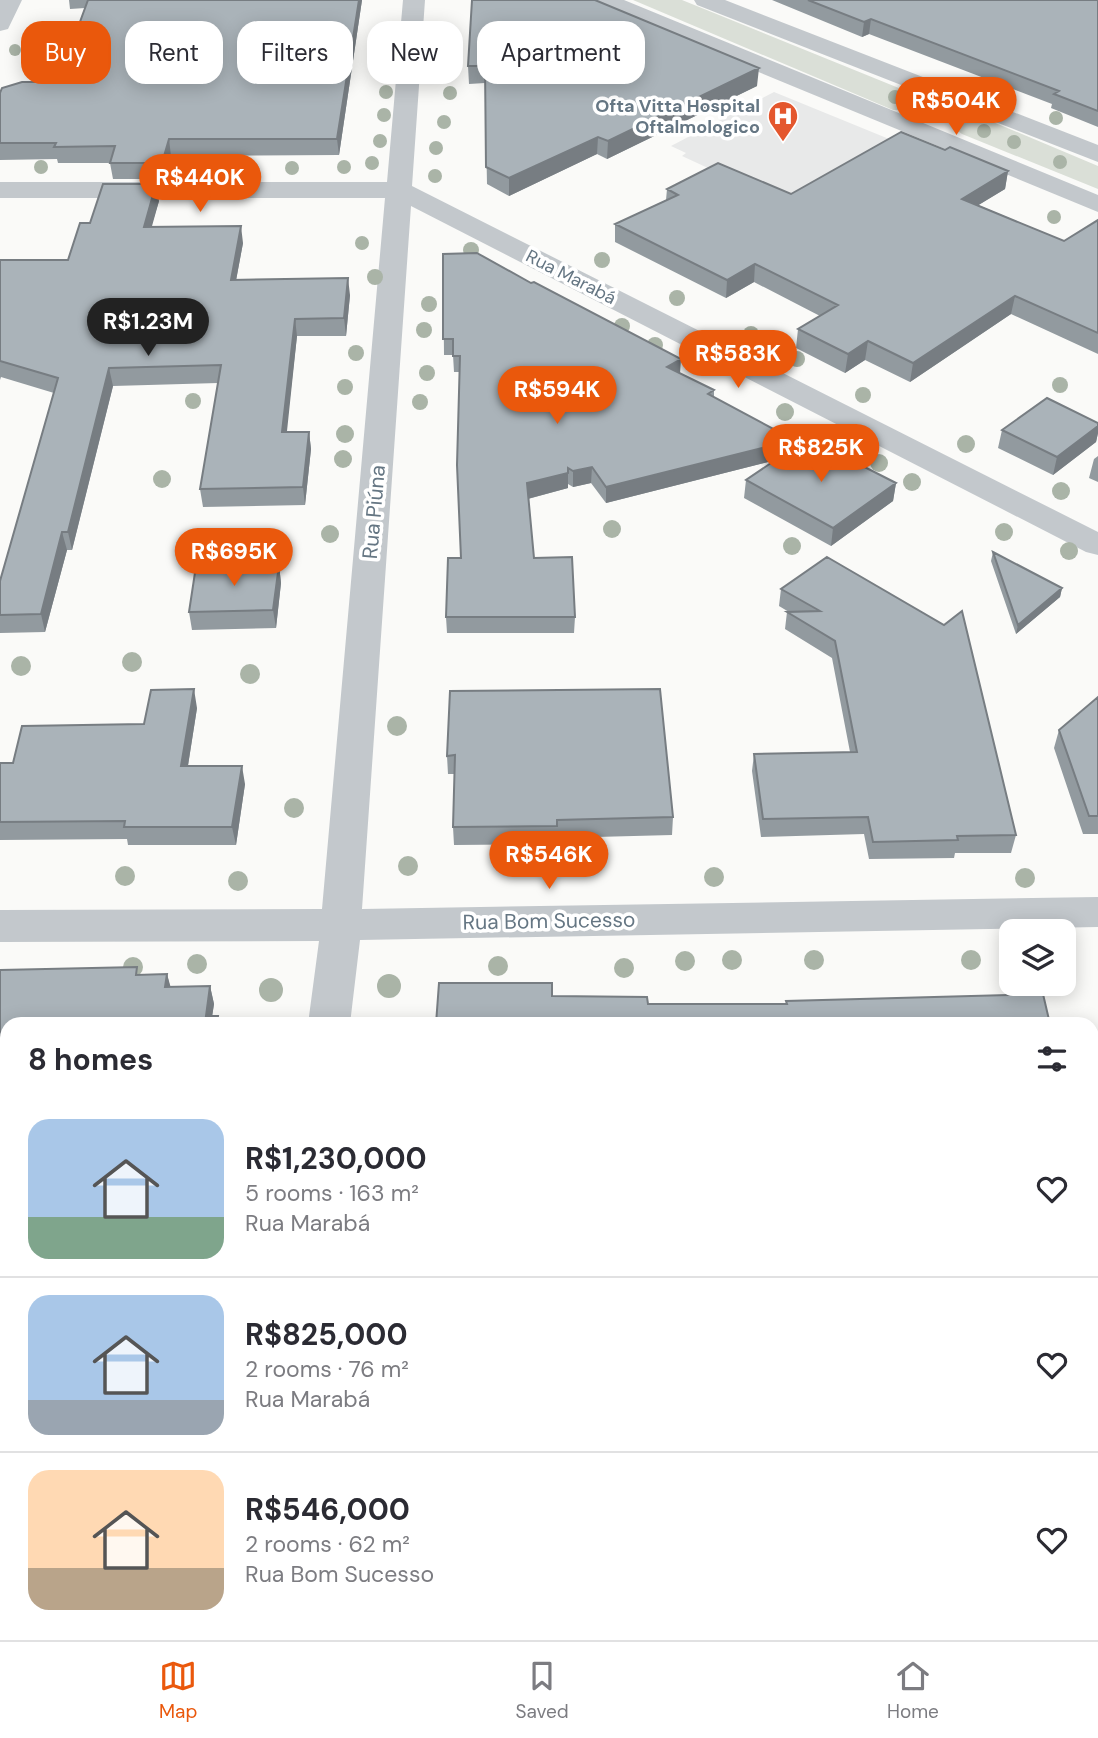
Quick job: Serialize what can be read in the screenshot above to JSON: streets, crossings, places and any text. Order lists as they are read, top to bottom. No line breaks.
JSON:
{"streets":{"street":["Rua Marabá","Rua Piúna","Rua Bom Sucesso"]},"crossings":[["Rua Marabá","Rua Piúna"],["Rua Piúna","Rua Bom Sucesso"]],"places":{"hospital":["Ofta Vitta Hospital Oftalmologico"]},"page":{"chip":["Buy","Rent","Filters","New","Apartment"],"price":["R$504K","R$440K","R$1.23M","R$583K","R$594K","R$825K","R$695K","R$546K"],"heading":"8 homes","list":[{"name":"R$1,230,000","note":"5 rooms · 163 m² · Rua Marabá"},{"name":"R$825,000","note":"2 rooms · 76 m² · Rua Marabá"},{"name":"R$546,000","note":"2 rooms · 62 m² · Rua Bom Sucesso"}],"tabs":["Map","Saved","Home"]}}
